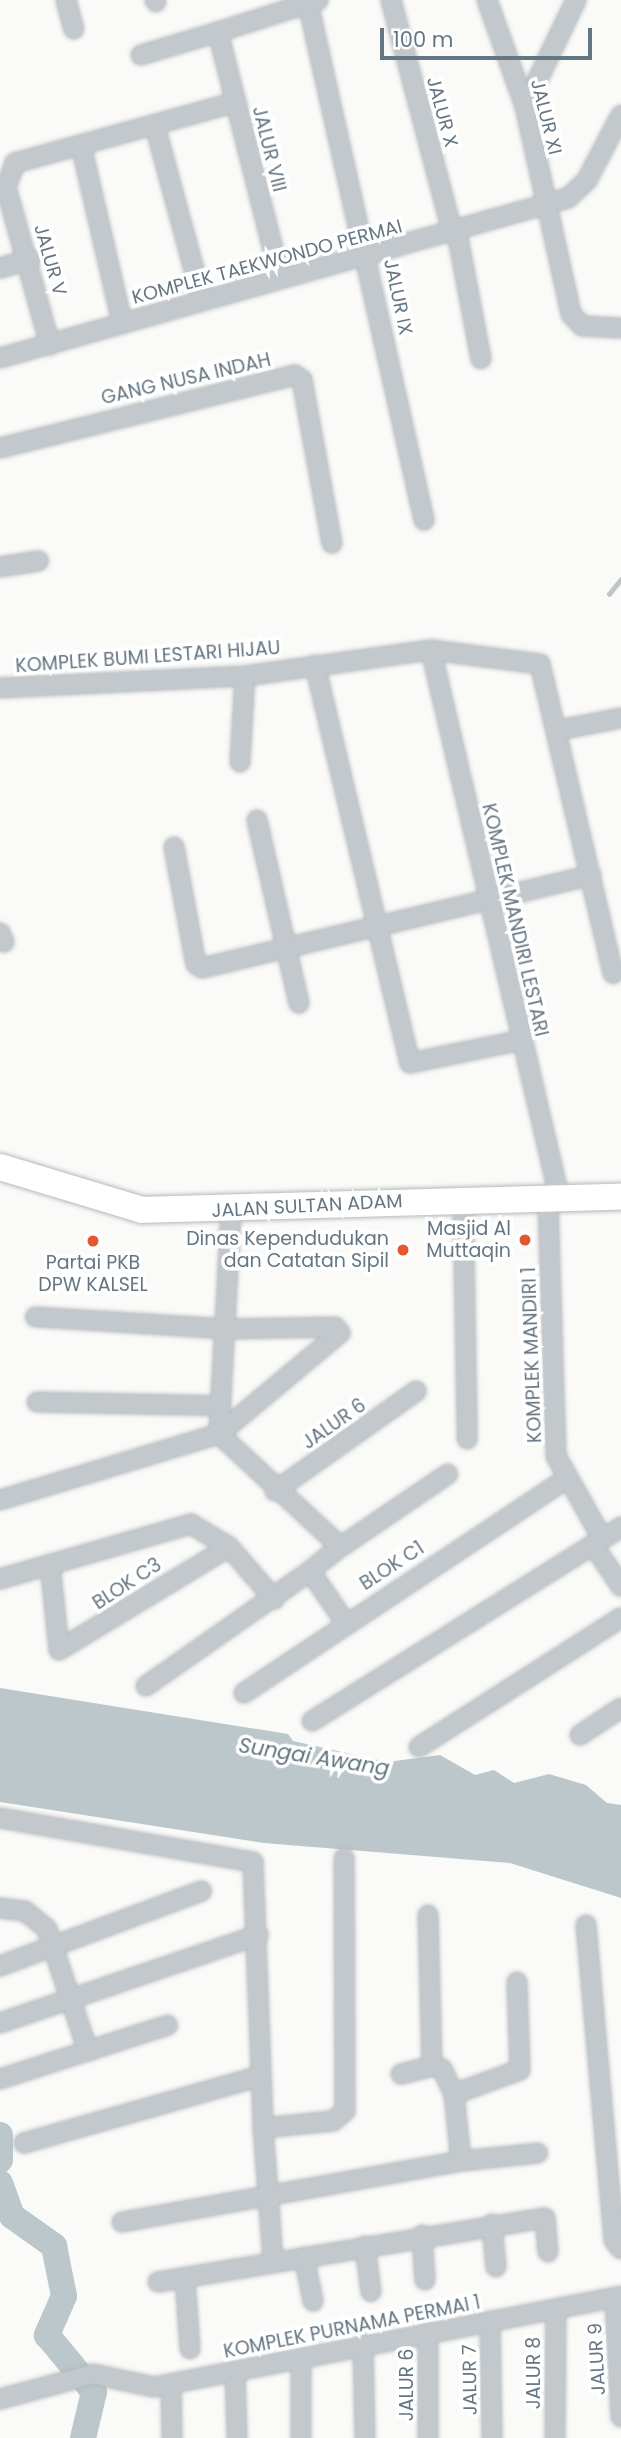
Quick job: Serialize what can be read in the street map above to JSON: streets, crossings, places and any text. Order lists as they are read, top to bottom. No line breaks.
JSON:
{"streets":{"main road":["JALAN SULTAN ADAM"],"street":["JALUR X","JALUR XI","JALUR VIII","JALUR V","KOMPLEK TAEKWONDO PERMAI","JALUR IX","GANG NUSA INDAH","KOMPLEK BUMI LESTARI HIJAU","KOMPLEK MANDIRI LESTARI","KOMPLEK MANDIRI 1","JALUR 6","BLOK C1","BLOK C3","KOMPLEK PURNAMA PERMAI 1","JALUR 9","JALUR 8","JALUR 7"]},"crossings":[["JALUR X","KOMPLEK TAEKWONDO PERMAI"],["JALUR XI","KOMPLEK TAEKWONDO PERMAI"],["JALUR VIII","KOMPLEK TAEKWONDO PERMAI"],["JALUR V","KOMPLEK TAEKWONDO PERMAI"],["KOMPLEK TAEKWONDO PERMAI","JALUR IX"],["KOMPLEK BUMI LESTARI HIJAU","KOMPLEK MANDIRI LESTARI"],["KOMPLEK MANDIRI LESTARI","JALAN SULTAN ADAM"],["KOMPLEK MANDIRI LESTARI","KOMPLEK MANDIRI 1"],["JALAN SULTAN ADAM","KOMPLEK MANDIRI 1"],["KOMPLEK MANDIRI 1","BLOK C1"],["JALUR 6","KOMPLEK PURNAMA PERMAI 1"],["KOMPLEK PURNAMA PERMAI 1","JALUR 9"],["KOMPLEK PURNAMA PERMAI 1","JALUR 8"],["KOMPLEK PURNAMA PERMAI 1","JALUR 7"]],"water":["Sungai Awang"],"places":["Masjid Al Muttaqin","Partai PKB DPW KALSEL","Dinas Kependudukan dan Catatan Sipil"],"scale_bar":"100 m"}
